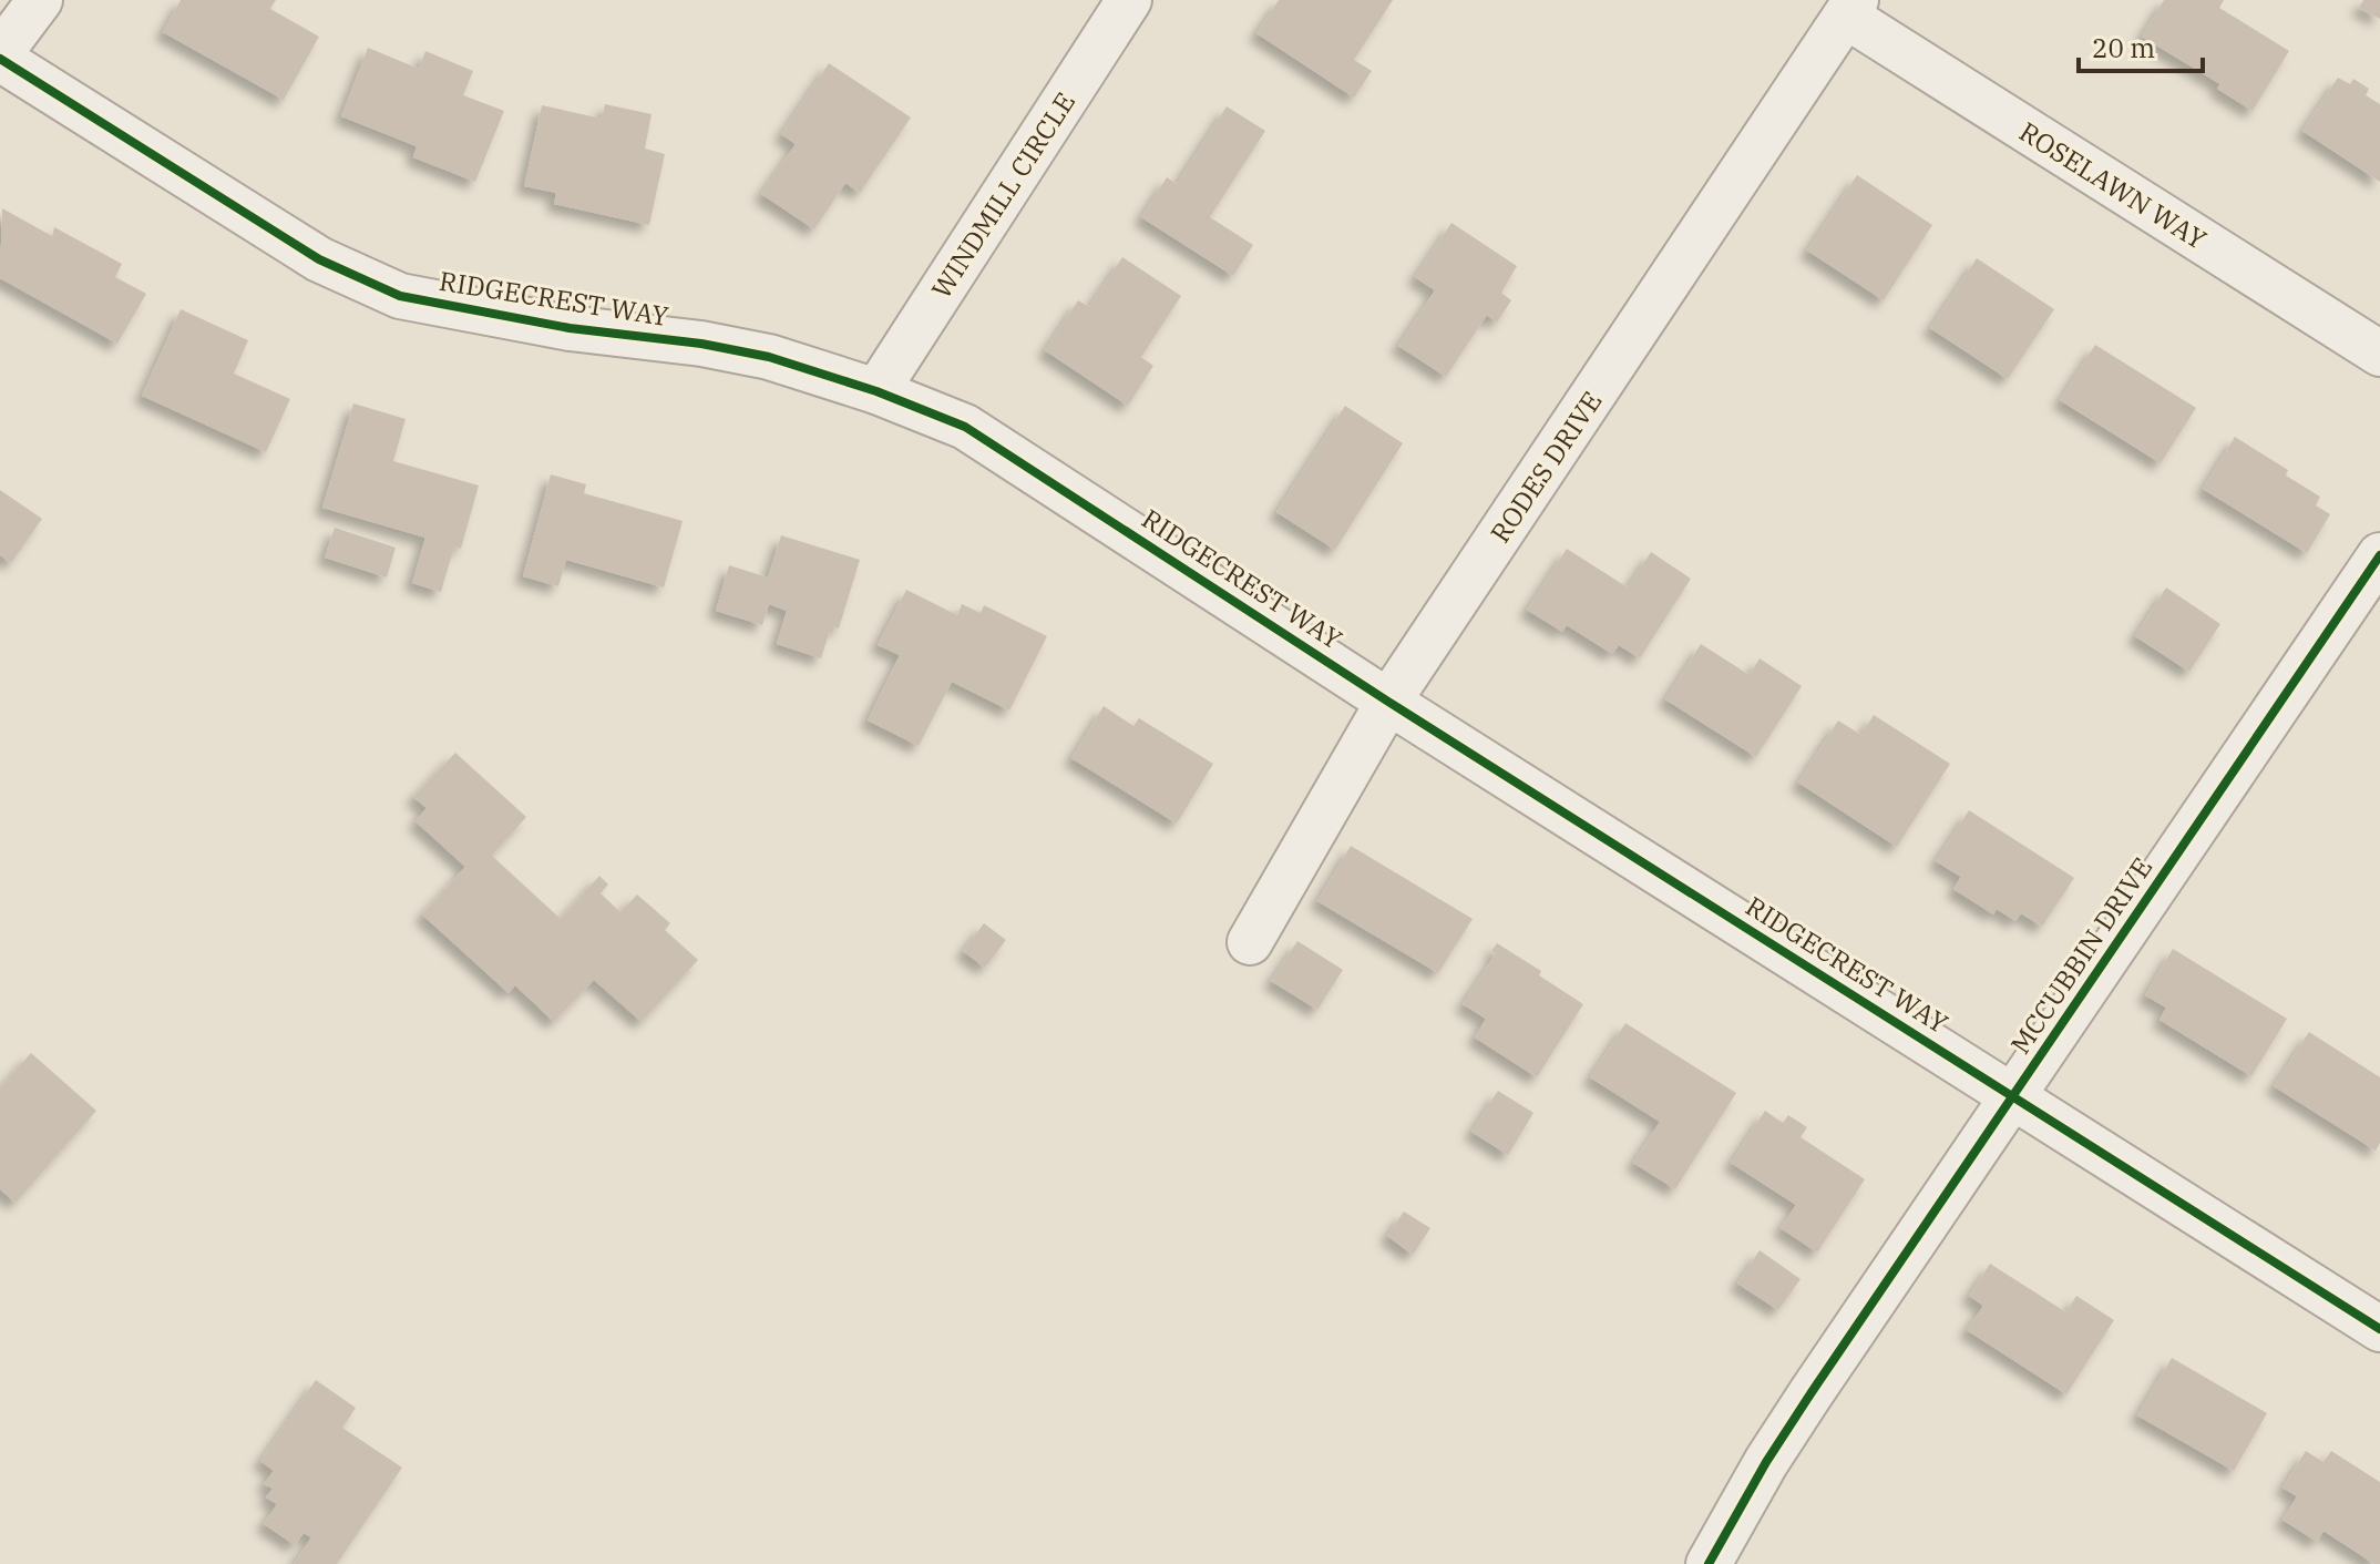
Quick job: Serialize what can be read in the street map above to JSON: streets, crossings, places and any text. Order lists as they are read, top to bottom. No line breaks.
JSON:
{"streets":{"street":["ROSELAWN WAY","WINDMILL CIRCLE","RIDGECREST WAY","RODES DRIVE","MCCUBBIN DRIVE"]},"crossings":[["ROSELAWN WAY","RODES DRIVE"],["WINDMILL CIRCLE","RIDGECREST WAY"],["RIDGECREST WAY","RODES DRIVE"],["RIDGECREST WAY","MCCUBBIN DRIVE"]],"scale_bar":"20 m"}
